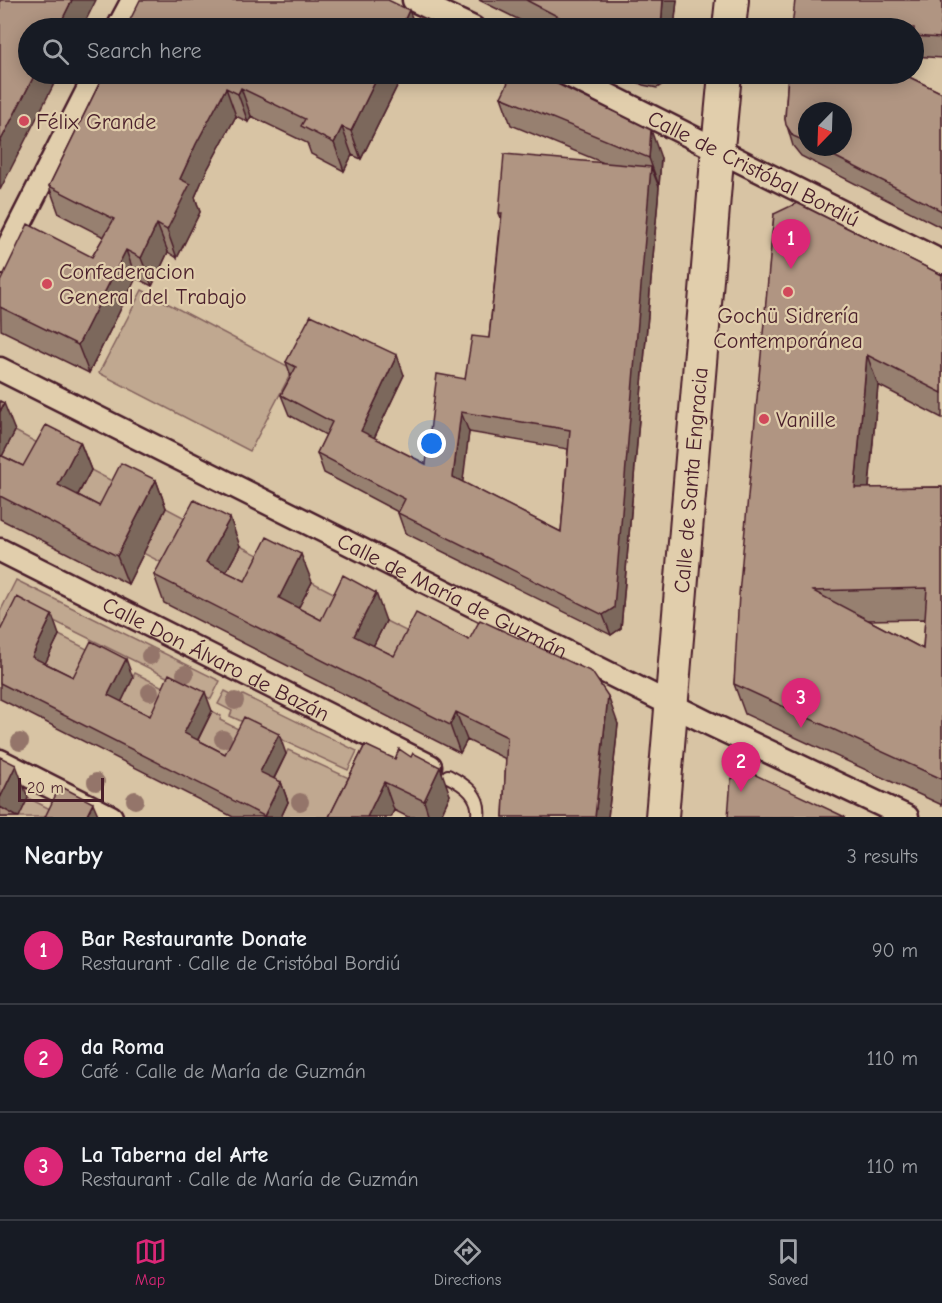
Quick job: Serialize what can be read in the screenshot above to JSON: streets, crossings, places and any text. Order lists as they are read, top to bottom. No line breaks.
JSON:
{"streets":{"main road":["Calle de Santa Engracia"],"street":["Calle de Cristóbal Bordiú","Calle de María de Guzmán","Calle Don Álvaro de Bazán"]},"crossings":[["Calle de Cristóbal Bordiú","Calle de Santa Engracia"],["Calle de Santa Engracia","Calle de María de Guzmán"]],"places":["Félix Grande","Confederacion General del Trabajo","Gochü Sidrería Contemporánea","Vanille"],"scale_bar":"20 m","north":"bottom left","page":{"search":"Search here","pins":["1","3","2"],"scale":"20 m","heading":["Nearby","3 results"],"list":[{"mark":"1","name":"Bar Restaurante Donate","note":"Restaurant · Calle de Cristóbal Bordiú","value":"90 m"},{"mark":"2","name":"da Roma","note":"Café · Calle de María de Guzmán","value":"110 m"},{"mark":"3","name":"La Taberna del Arte","note":"Restaurant · Calle de María de Guzmán","value":"110 m"}],"nav":["Map","Directions","Saved"]}}
